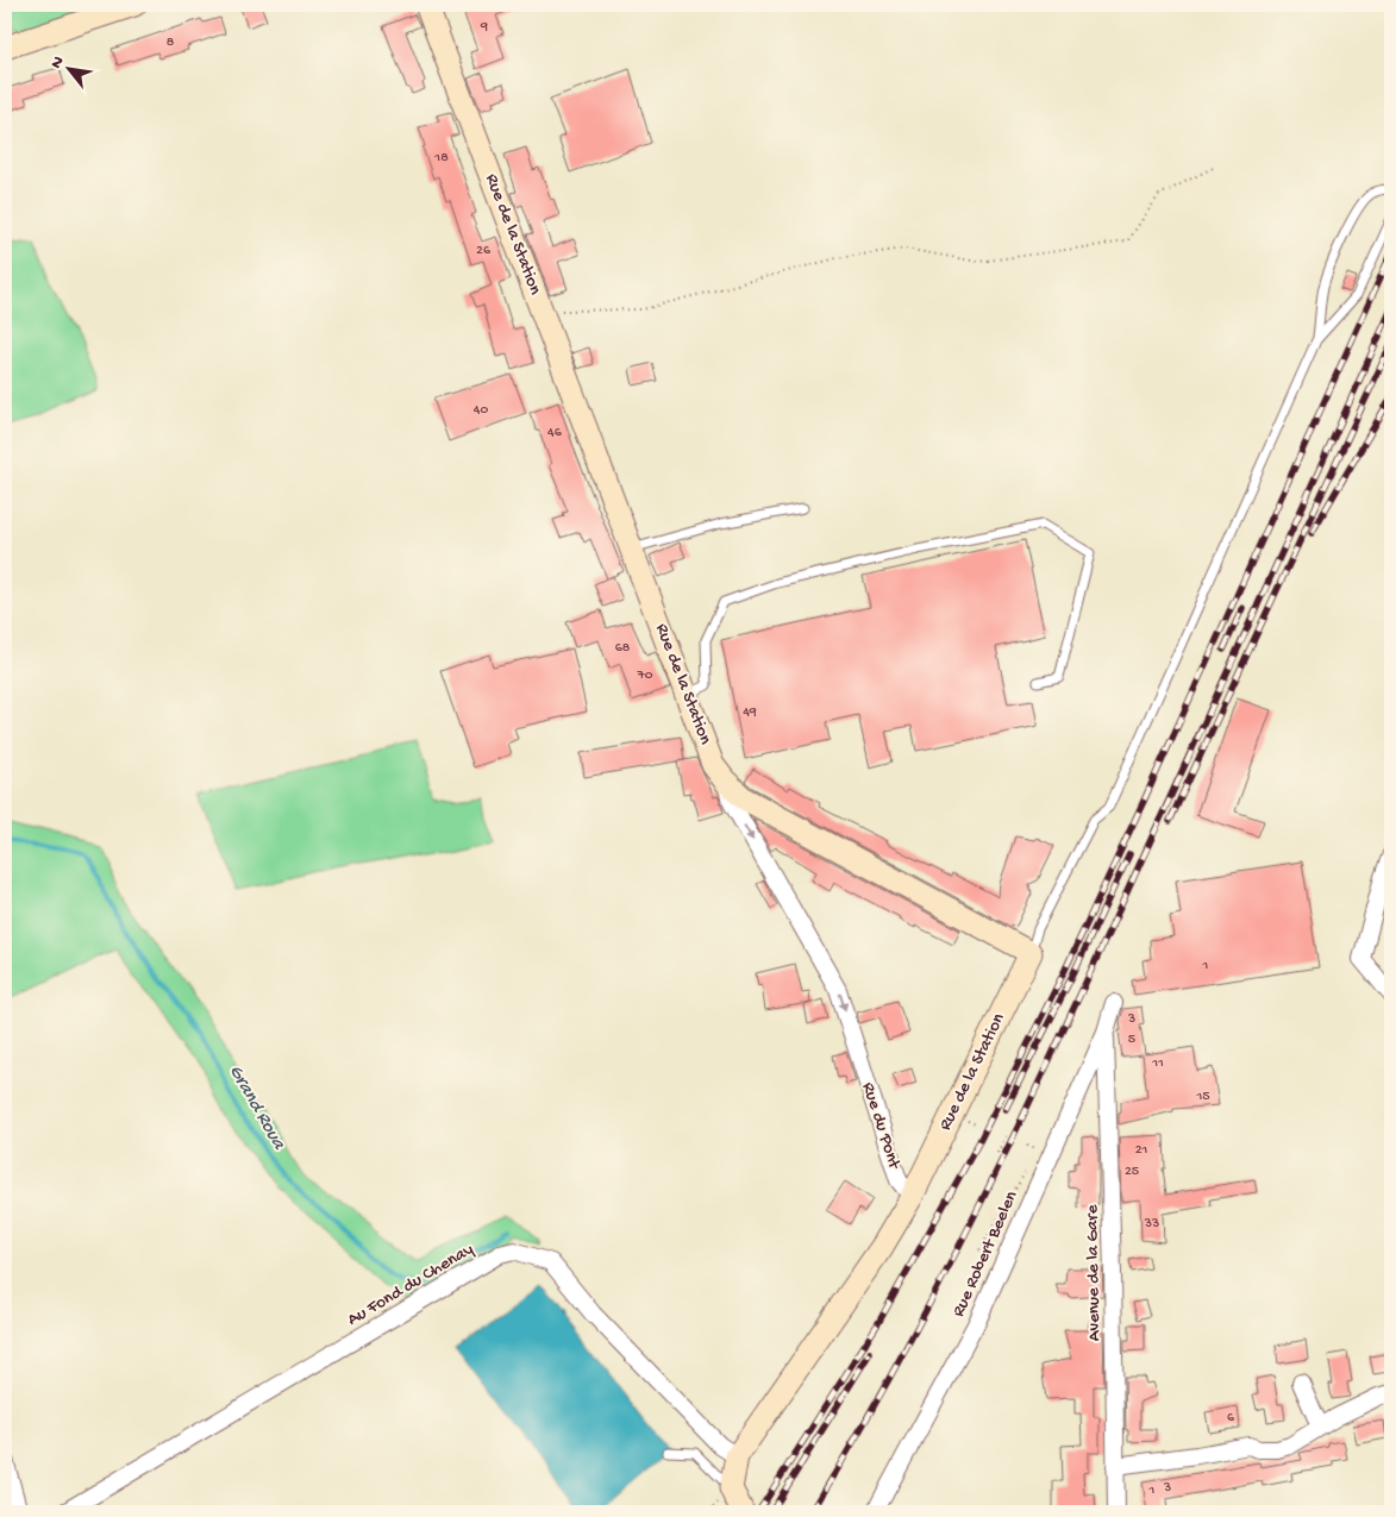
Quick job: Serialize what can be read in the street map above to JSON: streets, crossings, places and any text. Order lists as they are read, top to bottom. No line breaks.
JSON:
{"streets":{"street":["Rue de la Station","Rue du Pont","Rue Robert Beelen","Avenue de la Gare","Au Fond du Chenay"]},"crossings":[["Rue de la Station","Rue du Pont"],["Rue Robert Beelen","Avenue de la Gare"]],"one_way":["Rue du Pont"],"water":["Grand Roua"],"house_numbers":["9","8","18","26","40","46","68","70","49","1","3","5","11","15","21","25","33","6","3","1"],"north":"top left"}
